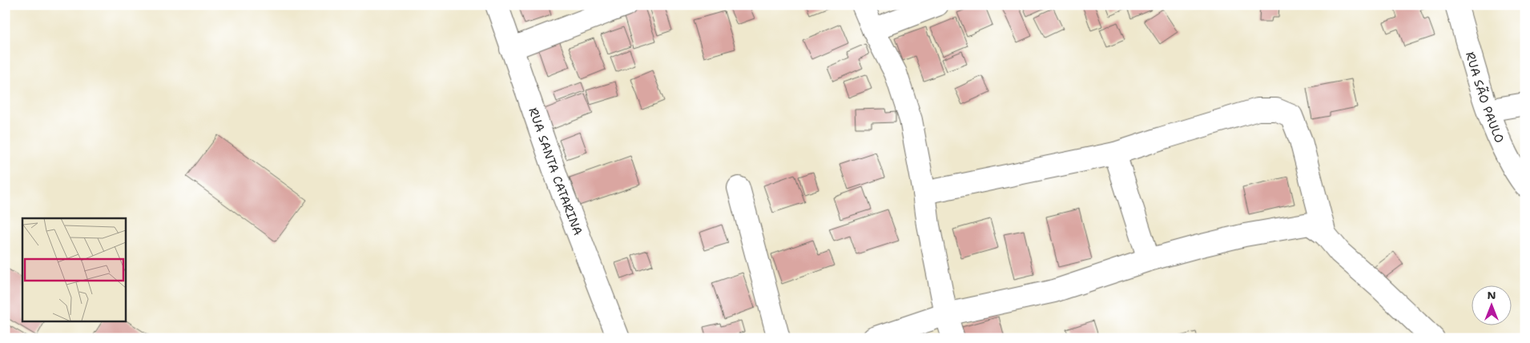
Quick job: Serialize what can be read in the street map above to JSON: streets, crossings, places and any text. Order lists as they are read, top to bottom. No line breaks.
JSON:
{"streets":{"street":["RUA SÃO PAULO","RUA SANTA CATARINA"]},"north":"top"}
